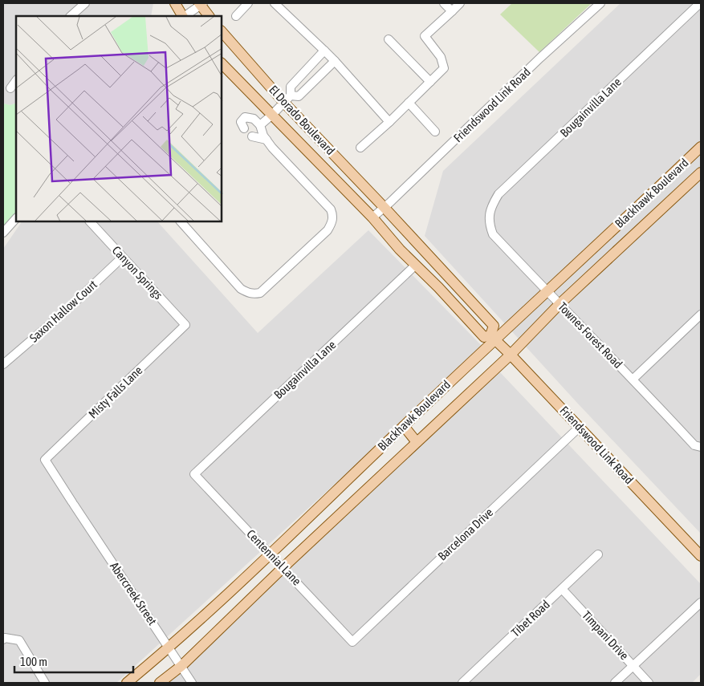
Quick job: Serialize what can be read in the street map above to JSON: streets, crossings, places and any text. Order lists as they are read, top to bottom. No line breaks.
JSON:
{"streets":{"main road":["Friendswood Link Road","El Dorado Boulevard","Blackhawk Boulevard"],"street":["Bougainvilla Lane","Canyon Springs","Saxon Hallow Court","Townes Forest Road","Misty Falls Lane","Barcelona Drive","Centennial Lane","Abercreek Street","Tibet Road","Timpani Drive"]},"crossings":[["Friendswood Link Road","Bougainvilla Lane"],["Friendswood Link Road","El Dorado Boulevard"],["Friendswood Link Road","Blackhawk Boulevard"],["Friendswood Link Road","Barcelona Drive"],["Bougainvilla Lane","Townes Forest Road"],["Bougainvilla Lane","Centennial Lane"],["Blackhawk Boulevard","Townes Forest Road"],["Blackhawk Boulevard","Centennial Lane"],["Blackhawk Boulevard","Abercreek Street"],["Canyon Springs","Saxon Hallow Court"],["Canyon Springs","Misty Falls Lane"],["Misty Falls Lane","Abercreek Street"],["Barcelona Drive","Centennial Lane"],["Tibet Road","Timpani Drive"]],"scale_bar":"100 m"}
